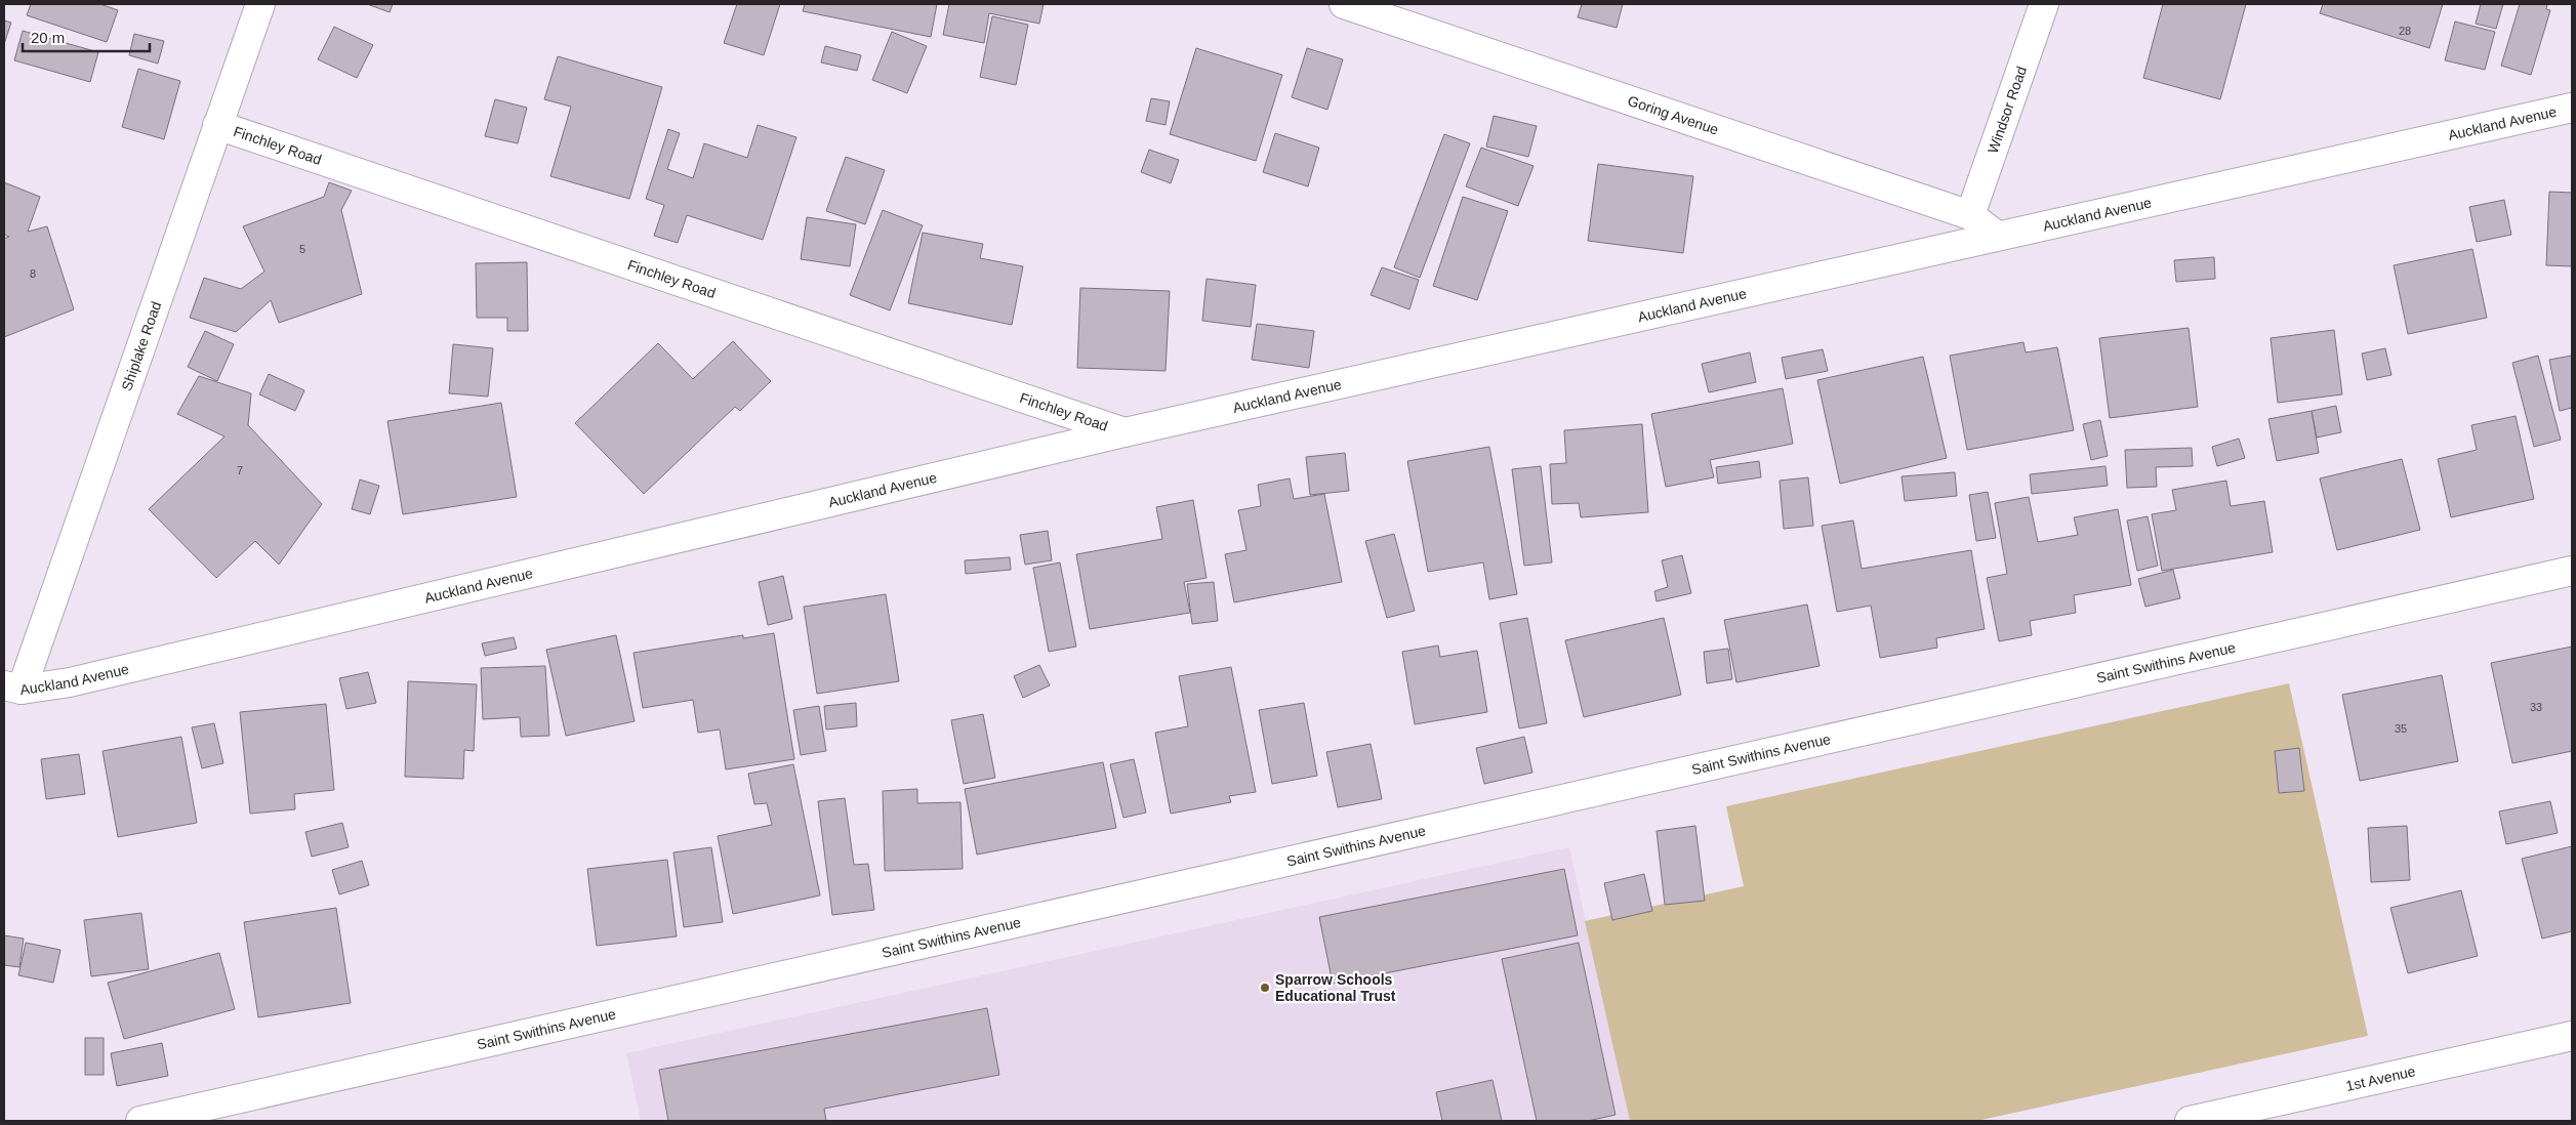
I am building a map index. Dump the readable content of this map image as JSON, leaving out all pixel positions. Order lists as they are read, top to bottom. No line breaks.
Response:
{"streets":{"street":["Windsor Road","Goring Avenue","Auckland Avenue","Finchley Road","Shiplake Road","Saint Swithins Avenue","1st Avenue"]},"crossings":[["Windsor Road","Goring Avenue"],["Goring Avenue","Auckland Avenue"],["Auckland Avenue","Finchley Road"],["Auckland Avenue","Shiplake Road"],["Finchley Road","Shiplake Road"]],"places":["Sparrow Schools Educational Trust"],"house_numbers":["28","5","8","7","33","35"],"scale_bar":"20 m"}
